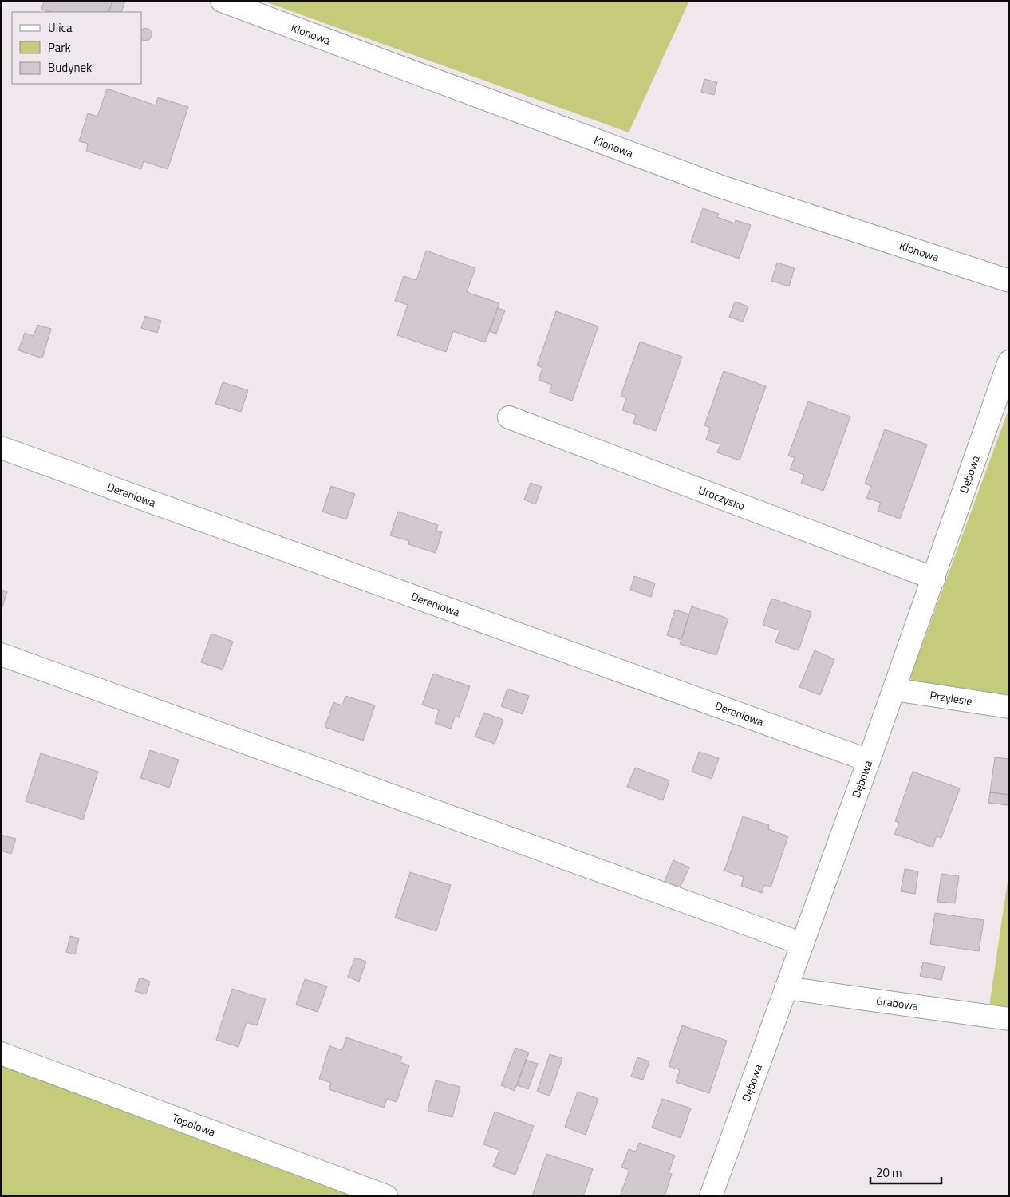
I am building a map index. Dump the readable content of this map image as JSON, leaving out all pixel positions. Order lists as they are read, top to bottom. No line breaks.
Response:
{"streets":{"street":["Klonowa","Dębowa","Dereniowa","Uroczysko","Przylesie","Grabowa","Topolowa"]},"crossings":[["Dębowa","Dereniowa"],["Dębowa","Uroczysko"],["Dębowa","Przylesie"],["Dębowa","Grabowa"]],"legend":["Ulica","Park","Budynek"],"scale_bar":"20 m"}
